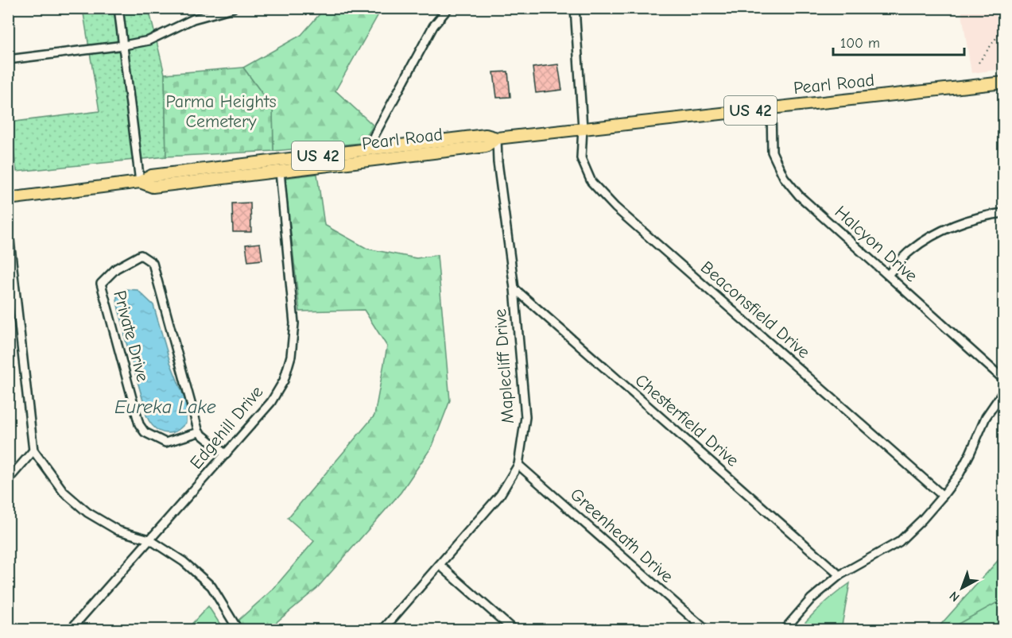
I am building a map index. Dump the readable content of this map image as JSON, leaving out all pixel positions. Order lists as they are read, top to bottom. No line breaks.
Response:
{"streets":{"main road":["Pearl Road","US 42"],"street":["Halcyon Drive","Beaconsfield Drive","Private Drive","Maplecliff Drive","Chesterfield Drive","Edgehill Drive","Greenheath Drive"]},"crossings":[["Pearl Road","Halcyon Drive"],["Pearl Road","Beaconsfield Drive"],["Pearl Road","Maplecliff Drive"],["Pearl Road","Edgehill Drive"],["Maplecliff Drive","Chesterfield Drive"],["Maplecliff Drive","Greenheath Drive"]],"water":["Eureka Lake"],"parks":["Parma Heights Cemetery"],"scale_bar":"100 m","north":"bottom left"}
